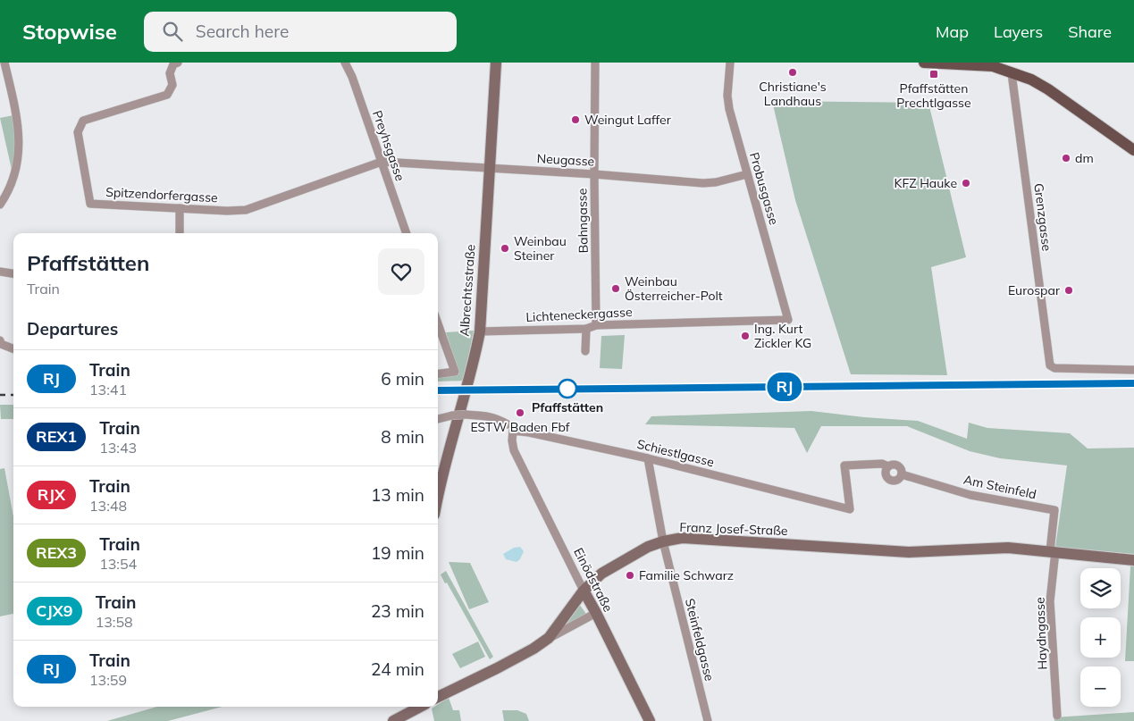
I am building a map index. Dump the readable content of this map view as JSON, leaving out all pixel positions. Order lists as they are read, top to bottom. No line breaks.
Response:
{"streets":{"main road":["Albrechtsstraße","Franz Josef-Straße","Einödstraße"],"street":["Preyhsgasse","Neugasse","Probusgasse","Spitzendorfergasse","Grenzgasse","Bahngasse","Lichteneckergasse","Schiestlgasse","Am Steinfeld","Haydngasse","Steinfeldgasse"]},"crossings":[["Preyhsgasse","Neugasse"],["Preyhsgasse","Spitzendorfergasse"],["Neugasse","Probusgasse"],["Neugasse","Spitzendorfergasse"],["Neugasse","Bahngasse"],["Neugasse","Albrechtsstraße"],["Probusgasse","Lichteneckergasse"],["Bahngasse","Lichteneckergasse"],["Albrechtsstraße","Lichteneckergasse"],["Schiestlgasse","Am Steinfeld"],["Schiestlgasse","Einödstraße"],["Schiestlgasse","Steinfeldgasse"],["Am Steinfeld","Franz Josef-Straße"],["Am Steinfeld","Haydngasse"],["Franz Josef-Straße","Einödstraße"],["Franz Josef-Straße","Haydngasse"],["Franz Josef-Straße","Steinfeldgasse"]],"places":{"other":["Christiane's Landhaus","Weingut Laffer","dm","KFZ Hauke","Weinbau Steiner","Weinbau Österreicher-Polt","Eurospar","Ing. Kurt Zickler KG","Pfaffstätten","ESTW Baden Fbf","Familie Schwarz"],"transit":["Pfaffstätten Prechtlgasse"]},"page":{"header":"Stopwise","search":"Search here","nav":["Map","Layers","Share"],"on_map":"RJ","heading":[["Pfaffstätten","Train"],"Departures"],"list":[{"mark":"RJ","name":"Train","note":"13:41","value":"6 min"},{"mark":"REX1","name":"Train","note":"13:43","value":"8 min"},{"mark":"RJX","name":"Train","note":"13:48","value":"13 min"},{"mark":"REX3","name":"Train","note":"13:54","value":"19 min"},{"mark":"CJX9","name":"Train","note":"13:58","value":"23 min"},{"mark":"RJ","name":"Train","note":"13:59","value":"24 min"}],"map_buttons":["+","−"]}}
